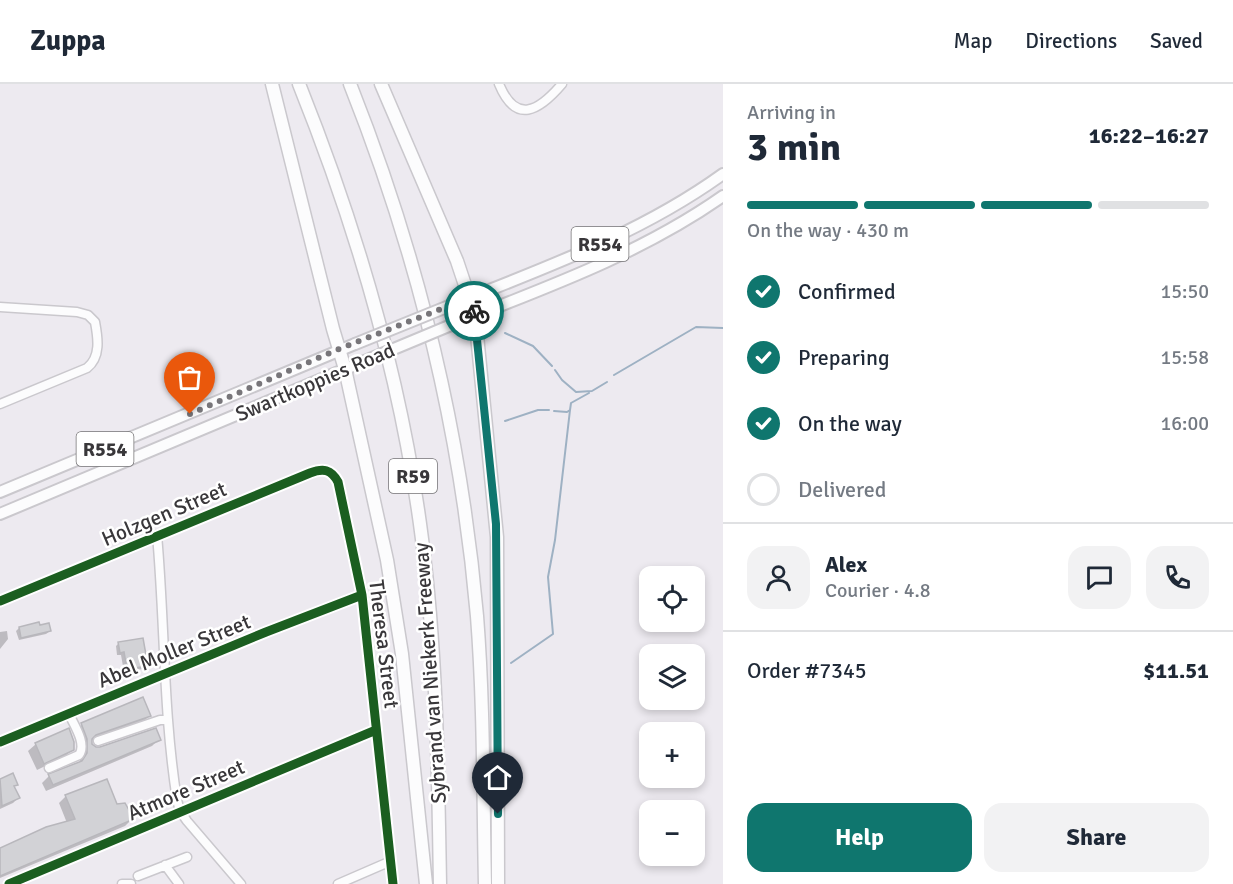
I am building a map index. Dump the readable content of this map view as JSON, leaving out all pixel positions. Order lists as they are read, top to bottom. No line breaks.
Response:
{"streets":{"highway":["R59","Sybrand van Niekerk Freeway"],"main road":["R554","Swartkoppies Road"],"street":["Holzgen Street","Theresa Street","Abel Moller Street","Atmore Street"]},"crossings":[["Holzgen Street","Theresa Street"],["Theresa Street","Abel Moller Street"],["Theresa Street","Atmore Street"]],"page":{"header":"Zuppa","nav":["Map","Directions","Saved"],"heading":["3 min","Arriving in","16:22–16:27"],"panel":["Alex","Courier · 4.8","Order #7345","$11.51"],"bar":"On the way · 430 m","list":[["Confirmed","15:50"],["Preparing","15:58"],["On the way","16:00"],"Delivered"],"map_buttons":["+","−"],"buttons":["Help","Share"]}}
